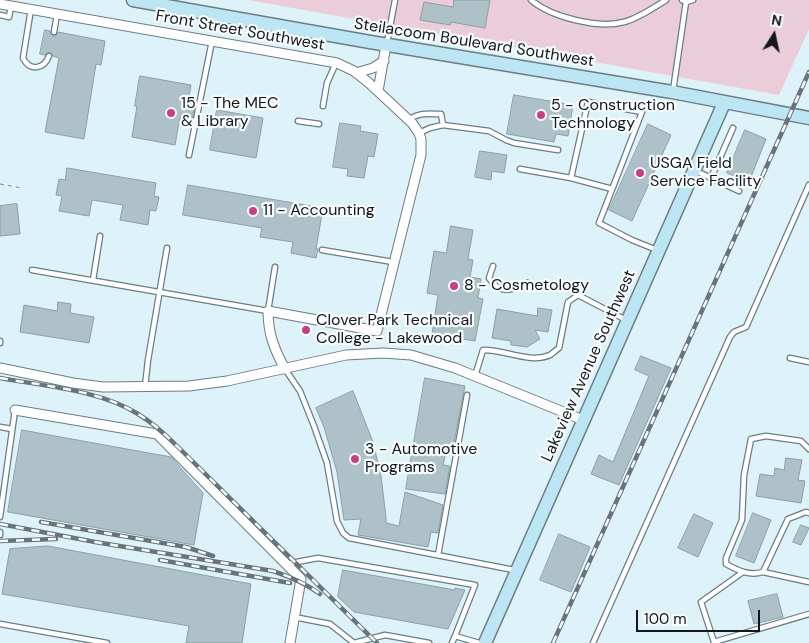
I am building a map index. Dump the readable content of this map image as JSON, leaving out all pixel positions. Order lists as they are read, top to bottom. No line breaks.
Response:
{"streets":{"main road":["Steilacoom Boulevard Southwest","Lakeview Avenue Southwest"],"street":["Front Street Southwest"]},"crossings":[["Steilacoom Boulevard Southwest","Lakeview Avenue Southwest"]],"places":["15 - The MEC & Library","5 - Construction Technology","USGA Field Service Facility","11 - Accounting","8 - Cosmetology","Clover Park Technical College - Lakewood","3 - Automotive Programs"],"scale_bar":"100 m","north":"top"}
